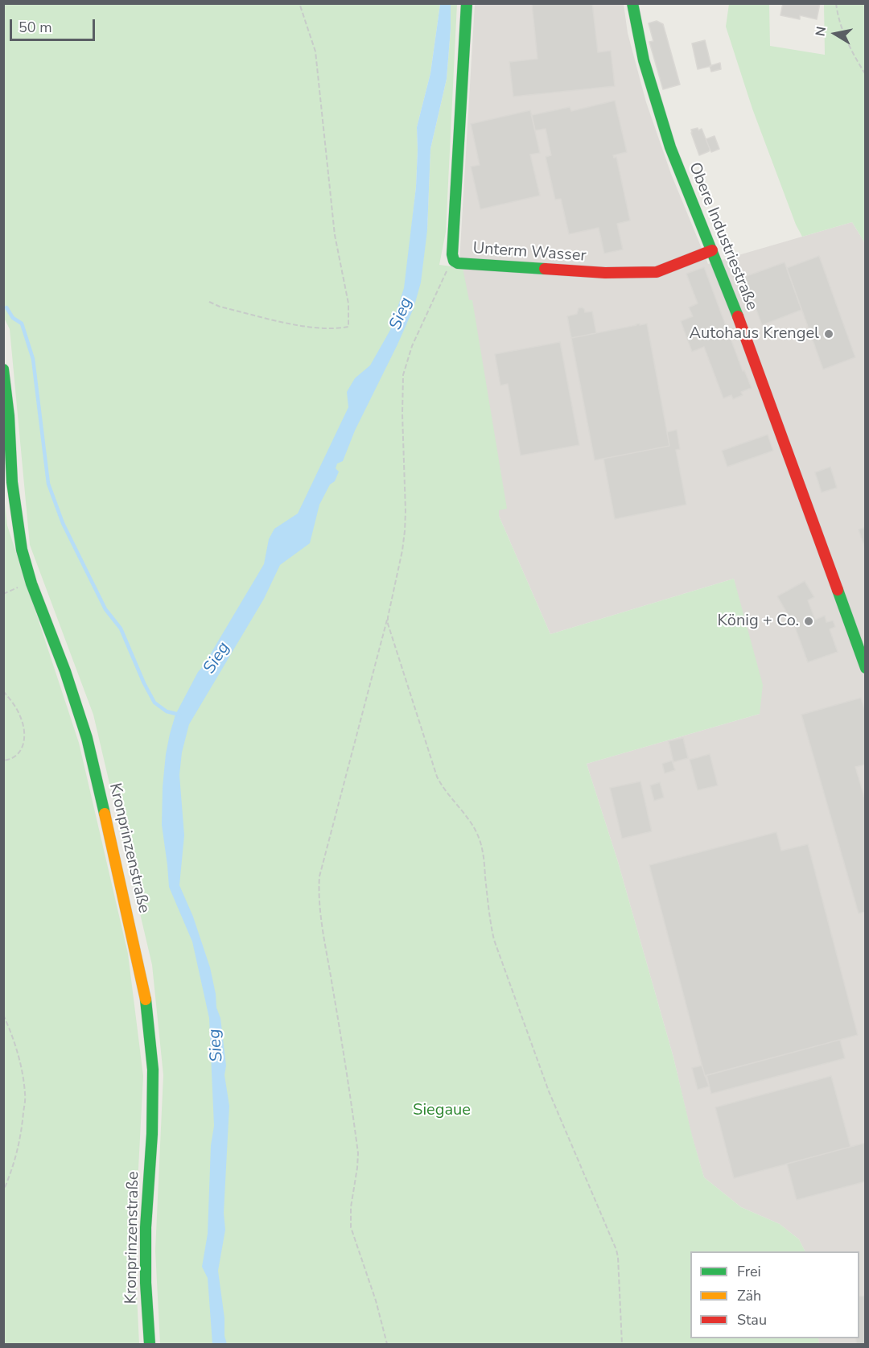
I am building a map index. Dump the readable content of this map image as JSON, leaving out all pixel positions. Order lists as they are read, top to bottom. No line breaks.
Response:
{"streets":{"street":["Obere Industriestraße","Unterm Wasser","Kronprinzenstraße"]},"crossings":[["Obere Industriestraße","Unterm Wasser"]],"water":["Sieg"],"parks":["Siegaue"],"places":["Autohaus Krengel","König + Co."],"legend":["Frei","Zäh","Stau"],"scale_bar":"50 m","north":"left"}
